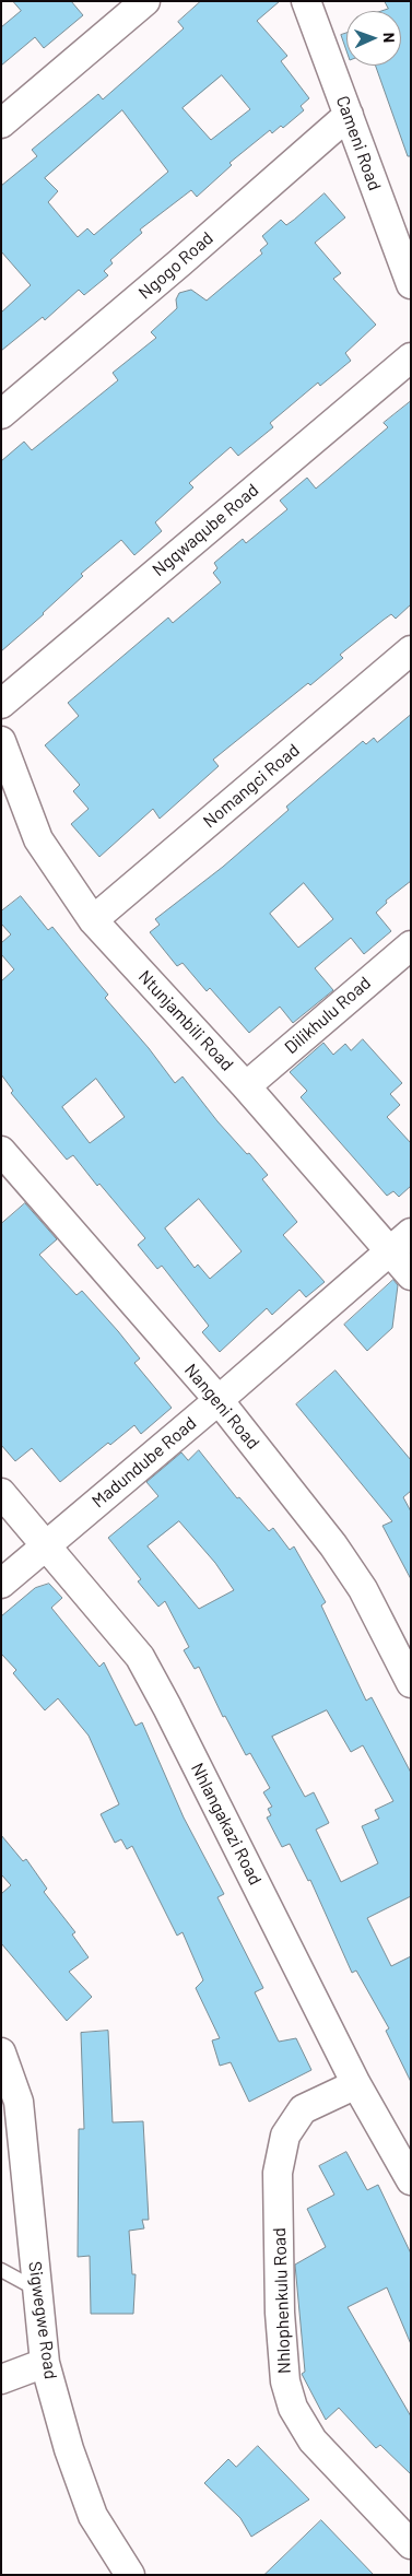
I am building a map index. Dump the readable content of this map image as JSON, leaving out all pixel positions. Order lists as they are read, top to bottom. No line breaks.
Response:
{"streets":{"street":["Cameni Road","Ngogo Road","Ngqwaqube Road","Nomangci Road","Dilikhulu Road","Ntunjambili Road","Nangeni Road","Madundube Road","Nhlangakazi Road","Nhlophenkulu Road","Sigwegwe Road"]},"crossings":[["Cameni Road","Ngogo Road"],["Nomangci Road","Ntunjambili Road"],["Dilikhulu Road","Ntunjambili Road"],["Ntunjambili Road","Madundube Road"],["Nangeni Road","Madundube Road"],["Madundube Road","Nhlangakazi Road"],["Nhlangakazi Road","Nhlophenkulu Road"]],"north":"right"}
